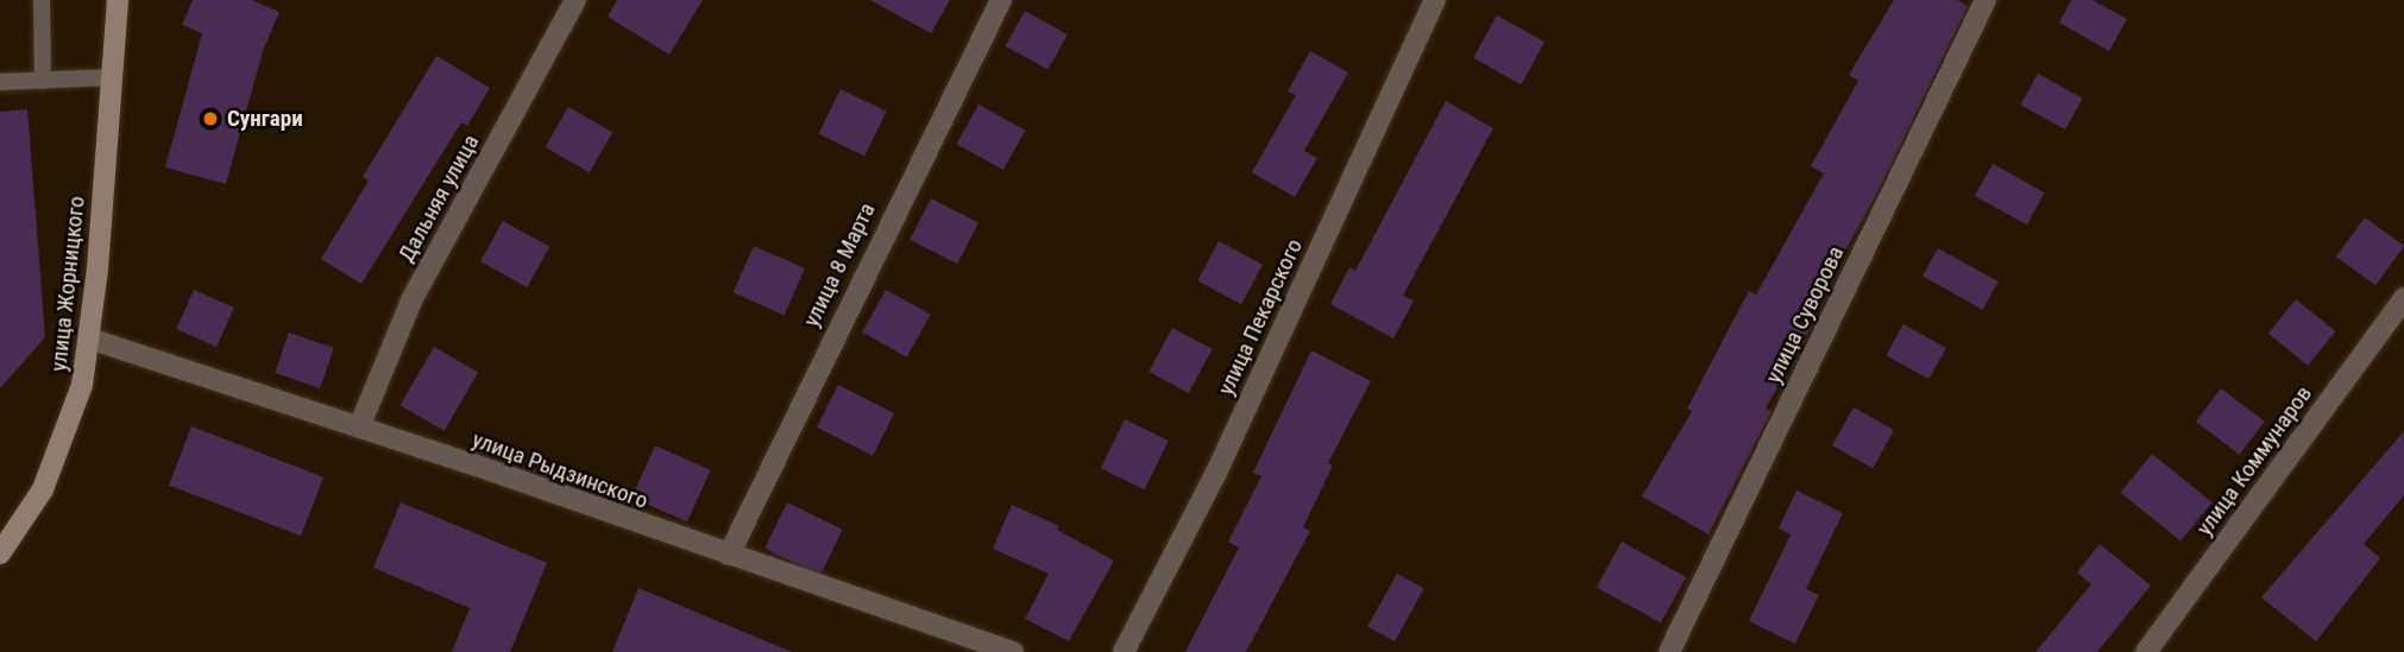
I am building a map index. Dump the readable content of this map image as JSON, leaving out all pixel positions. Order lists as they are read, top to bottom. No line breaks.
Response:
{"streets":{"main road":["улица Жорницкого"],"street":["Дальняя улица","улица 8 Марта","улица Суворова","улица Пекарского","улица Коммунаров","улица Рыдзинского"]},"crossings":[["Дальняя улица","улица Рыдзинского"],["улица 8 Марта","улица Рыдзинского"],["улица Жорницкого","улица Рыдзинского"]],"places":["Сунгари"]}
